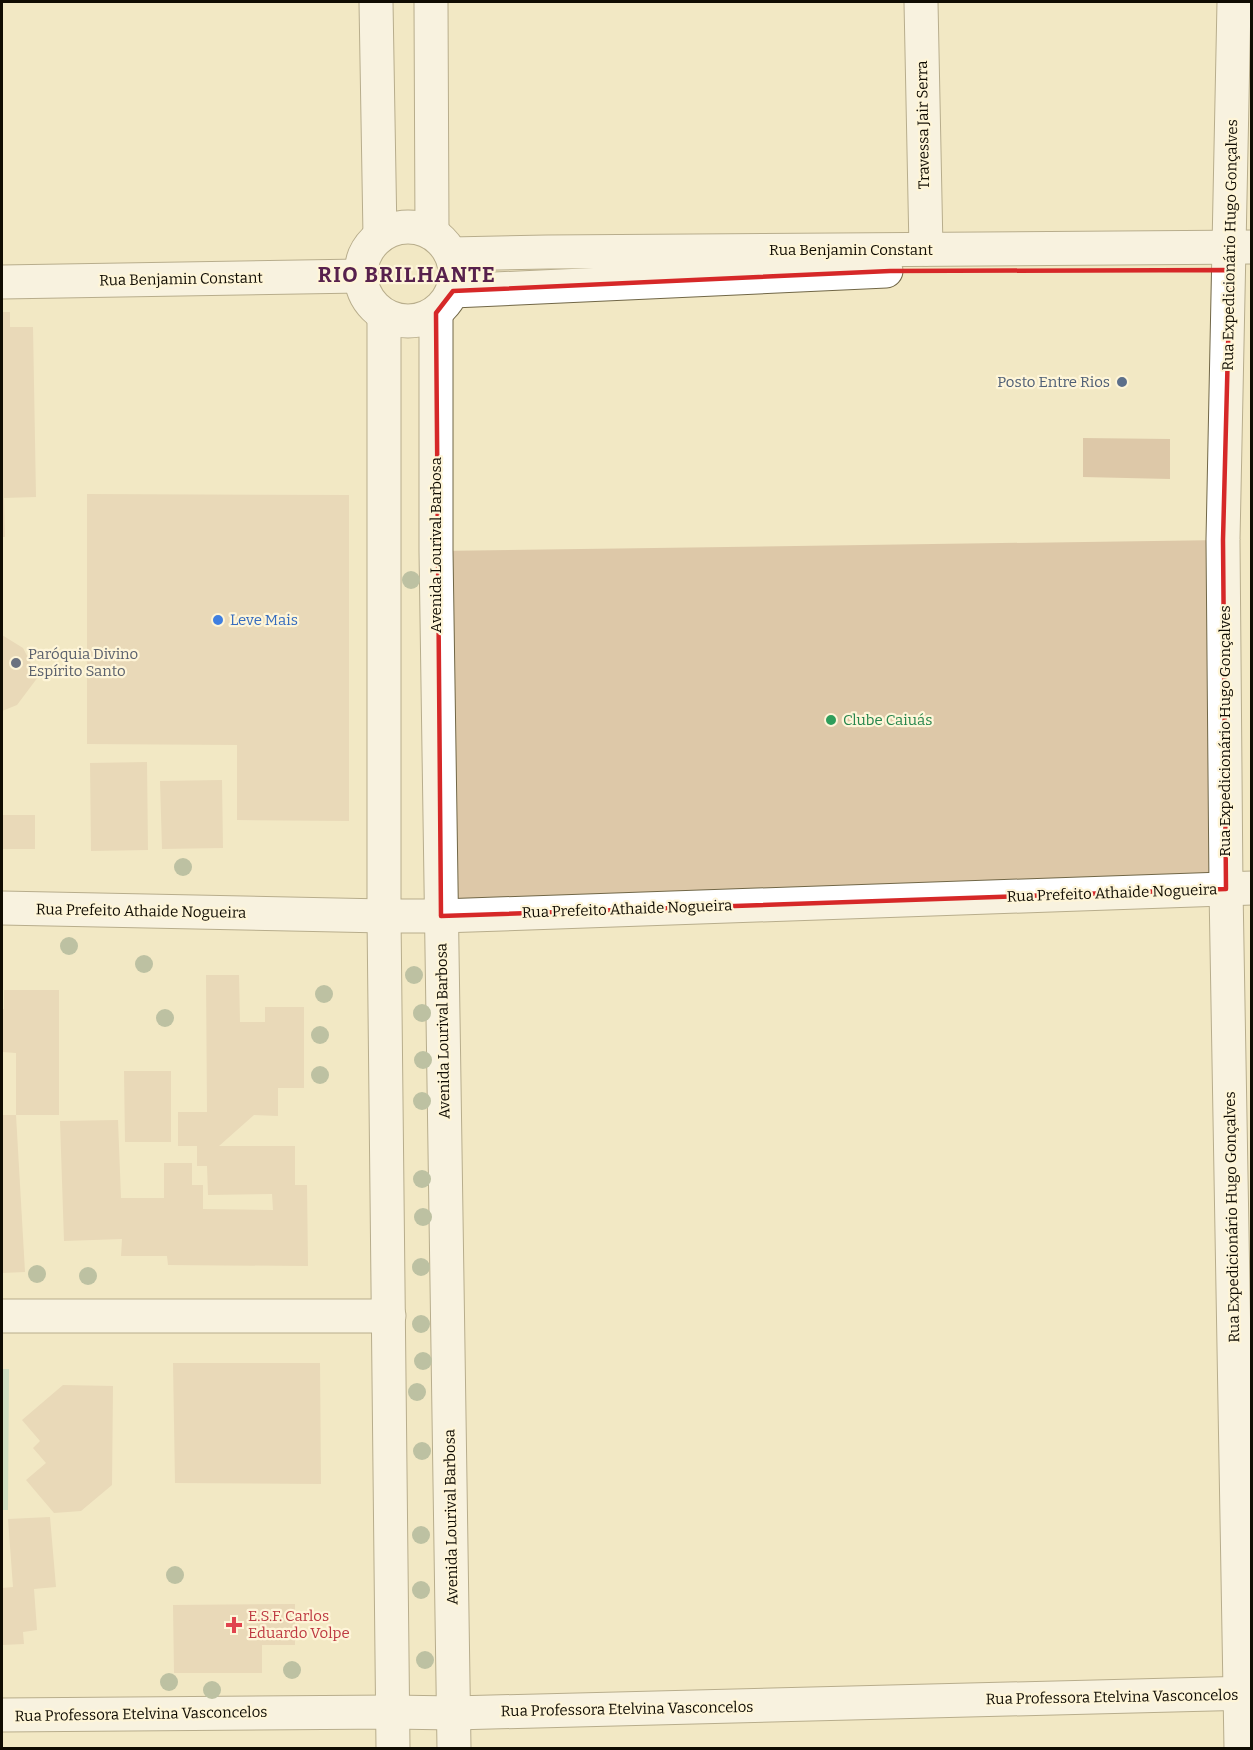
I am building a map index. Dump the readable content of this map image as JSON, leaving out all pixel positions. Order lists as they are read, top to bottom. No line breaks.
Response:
{"streets":{"main road":["Travessa Jair Serra","Rua Expedicionário Hugo Gonçalves","Rua Benjamin Constant","Avenida Lourival Barbosa","Rua Prefeito Athaide Nogueira","Rua Professora Etelvina Vasconcelos"]},"crossings":[["Travessa Jair Serra","Rua Benjamin Constant"],["Rua Expedicionário Hugo Gonçalves","Rua Benjamin Constant"],["Rua Expedicionário Hugo Gonçalves","Rua Prefeito Athaide Nogueira"],["Rua Expedicionário Hugo Gonçalves","Rua Professora Etelvina Vasconcelos"],["Rua Benjamin Constant","Avenida Lourival Barbosa"],["Avenida Lourival Barbosa","Rua Prefeito Athaide Nogueira"],["Avenida Lourival Barbosa","Rua Professora Etelvina Vasconcelos"]],"districts":["RIO BRILHANTE"],"places":{"other":["Posto Entre Rios","Leve Mais","Paróquia Divino Espírito Santo","Clube Caiuás"],"health":["E.S.F. Carlos Eduardo Volpe"]}}
